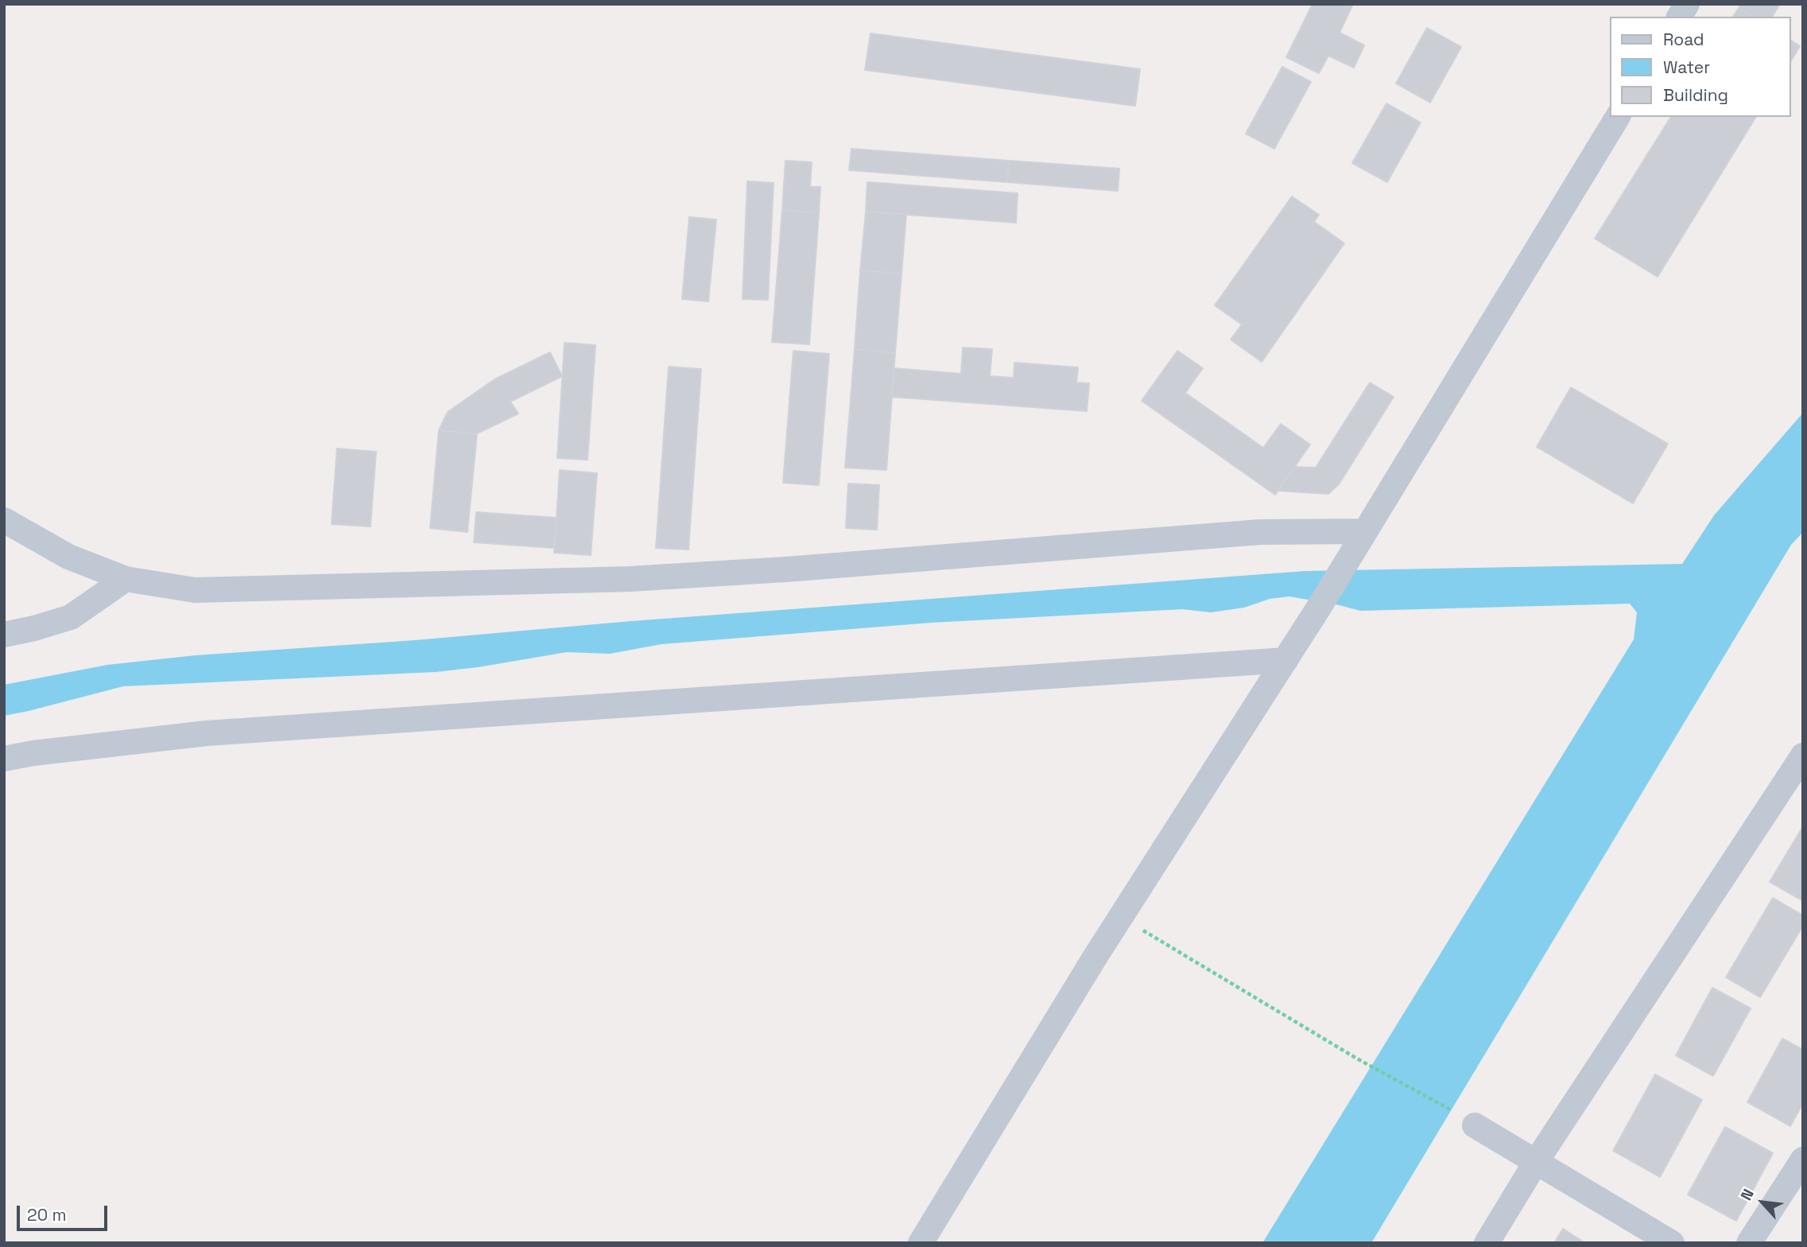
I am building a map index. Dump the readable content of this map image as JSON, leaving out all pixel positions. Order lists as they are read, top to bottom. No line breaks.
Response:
{"legend":["Road","Water","Building"],"scale_bar":"20 m","north":"top left"}
